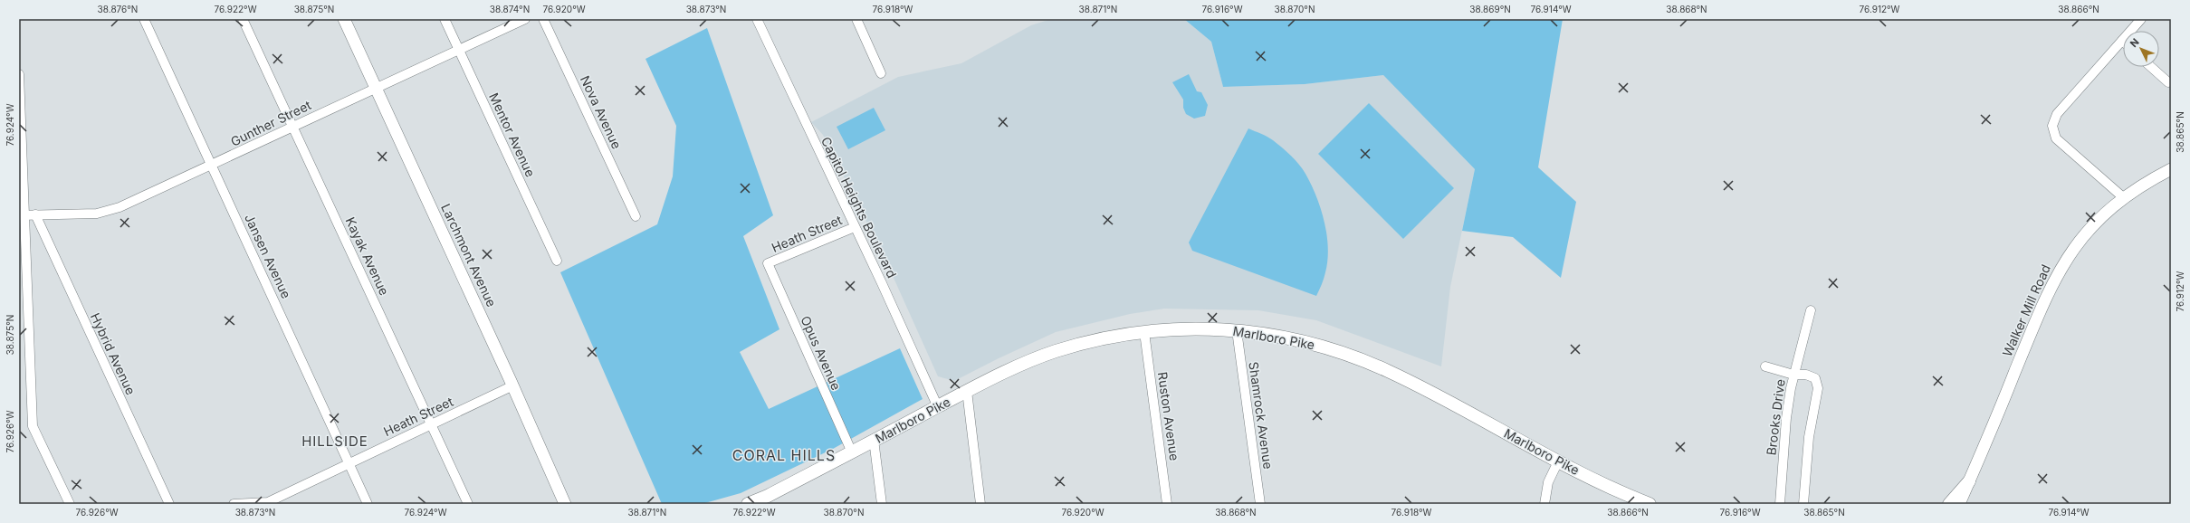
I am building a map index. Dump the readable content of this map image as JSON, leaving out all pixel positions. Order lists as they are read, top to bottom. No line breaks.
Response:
{"streets":{"main road":["Marlboro Pike"],"street":["Nova Avenue","Gunther Street","Mentor Avenue","Capitol Heights Boulevard","Heath Street","Larchmont Avenue","Jansen Avenue","Kayak Avenue","Walker Mill Road","Opus Avenue","Hybrid Avenue","Shamrock Avenue","Ruston Avenue","Brooks Drive"]},"crossings":[["Gunther Street","Mentor Avenue"],["Gunther Street","Larchmont Avenue"],["Gunther Street","Jansen Avenue"],["Gunther Street","Kayak Avenue"],["Gunther Street","Hybrid Avenue"],["Capitol Heights Boulevard","Heath Street"],["Capitol Heights Boulevard","Marlboro Pike"],["Heath Street","Larchmont Avenue"],["Heath Street","Jansen Avenue"],["Heath Street","Kayak Avenue"],["Heath Street","Opus Avenue"],["Marlboro Pike","Opus Avenue"],["Marlboro Pike","Shamrock Avenue"],["Marlboro Pike","Ruston Avenue"]],"districts":["HILLSIDE","CORAL HILLS"],"north":"top left","coordinates":["38.876°N","76.922°W","38.875°N","38.874°N","76.920°W","38.873°N","76.918°W","38.871°N","76.916°W","38.870°N","38.869°N","76.914°W","38.868°N","76.912°W","38.866°N","76.924°W","38.865°N","76.926°W"]}
